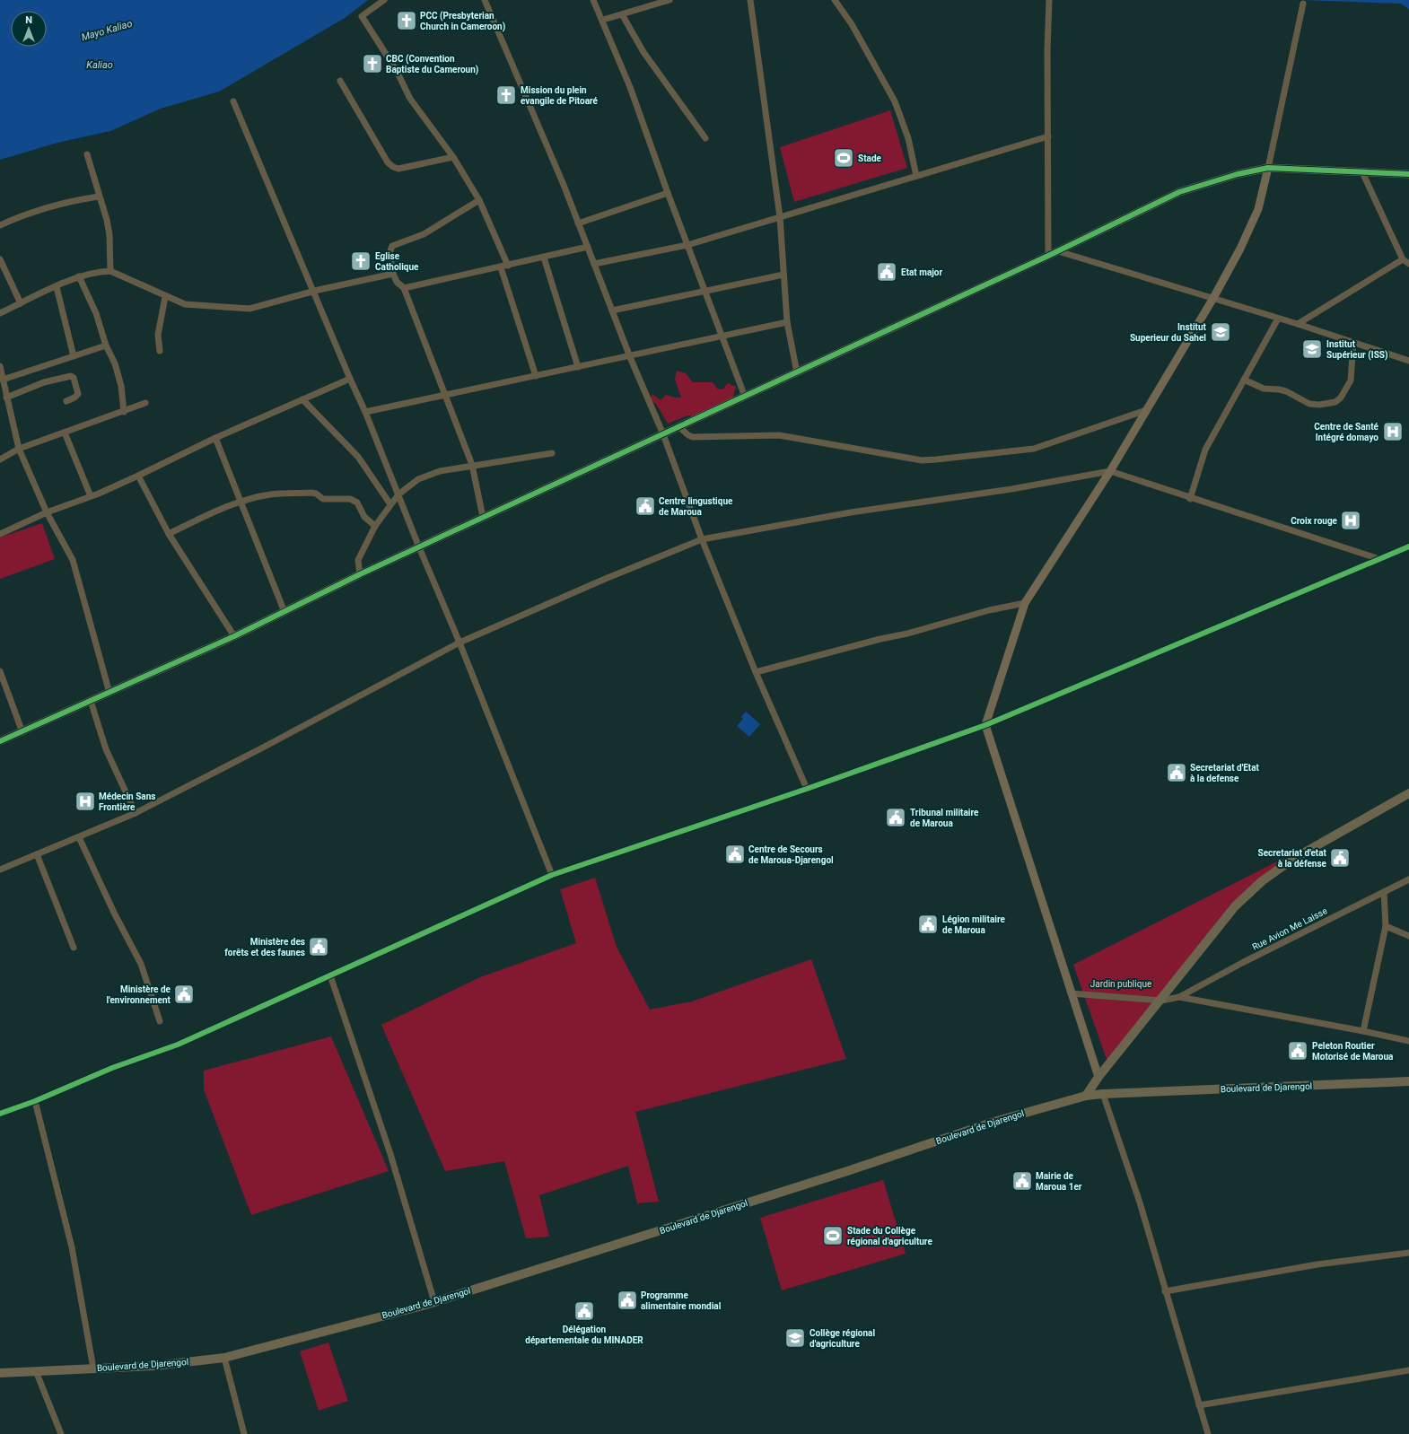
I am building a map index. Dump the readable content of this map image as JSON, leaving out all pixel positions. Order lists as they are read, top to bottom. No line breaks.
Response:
{"streets":{"main road":["Boulevard de Djarengol"],"street":["Rue Avion Me Laisse"]},"water":["Mayo Kaliao","Kaliao"],"parks":["Jardin publique"],"places":{"church":["PCC (Presbyterian Church in Cameroon)","CBC (Convention Baptiste du Cameroun)","Mission du plein evangile de Pitoaré","Eglise Catholique"],"sports":["Stade","Stade du Collège régional d'agriculture"],"public building":["Etat major","Centre lingustique de Maroua","Secretariat d'Etat à la defense","Tribunal militaire de Maroua","Centre de Secours de Maroua-Djarengol","Secretariat d'etat à la défense","Légion militaire de Maroua","Ministère des forêts et des faunes","Ministère de l'environnement","Peleton Routier Motorisé de Maroua","Mairie de Maroua 1er","Programme alimentaire mondial","Délégation départementale du MINADER"],"school or university":["Institut Superieur du Sahel","Institut Supérieur (ISS)","Collège régional d'agriculture"],"hospital":["Centre de Santé Intégré domayo","Croix rouge","Médecin Sans Frontière"]},"north":"top"}
